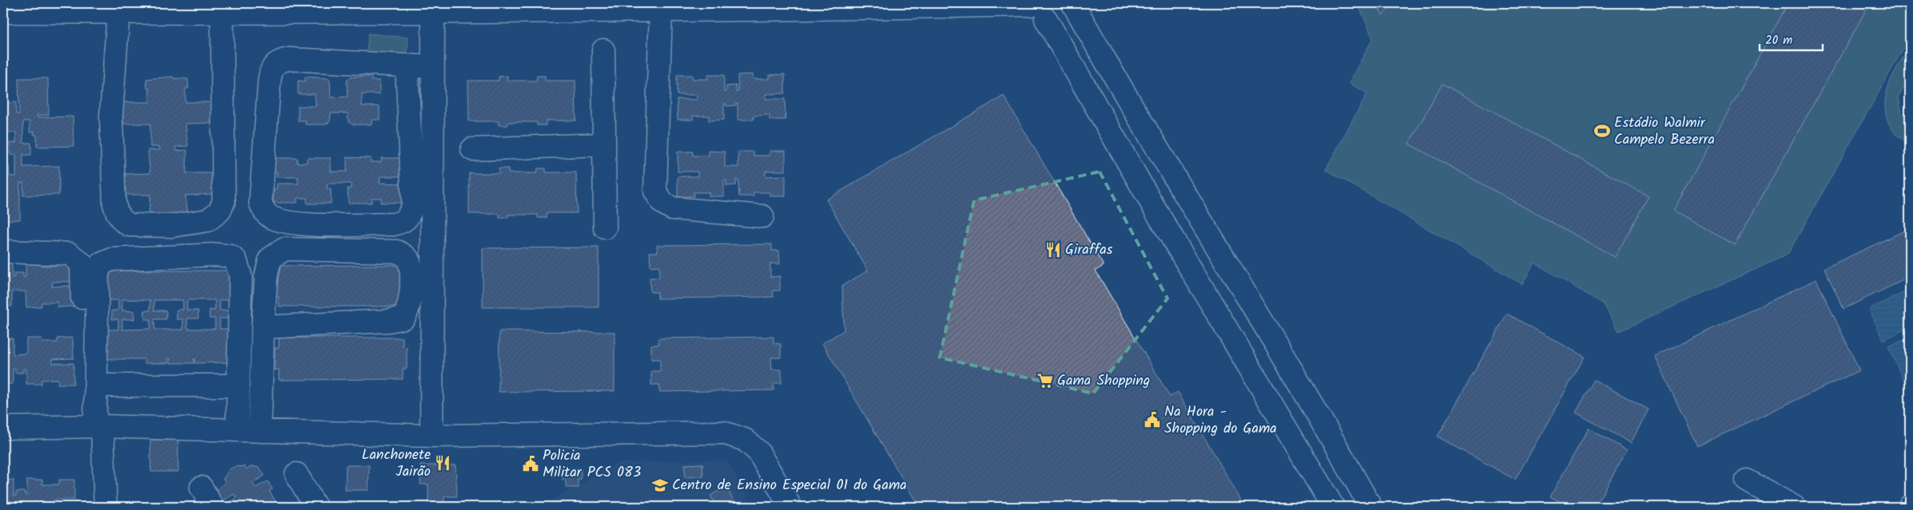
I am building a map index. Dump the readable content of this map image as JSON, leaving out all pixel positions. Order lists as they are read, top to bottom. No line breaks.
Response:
{"places":{"sports":["Estádio Walmir Campelo Bezerra"],"restaurant":["Giraffas","Lanchonete Jairão"],"supermarket":["Gama Shopping"],"public building":["Na Hora - Shopping do Gama","Policia Militar PCS 083"],"school or university":["Centro de Ensino Especial 01 do Gama"]},"scale_bar":"20 m"}
